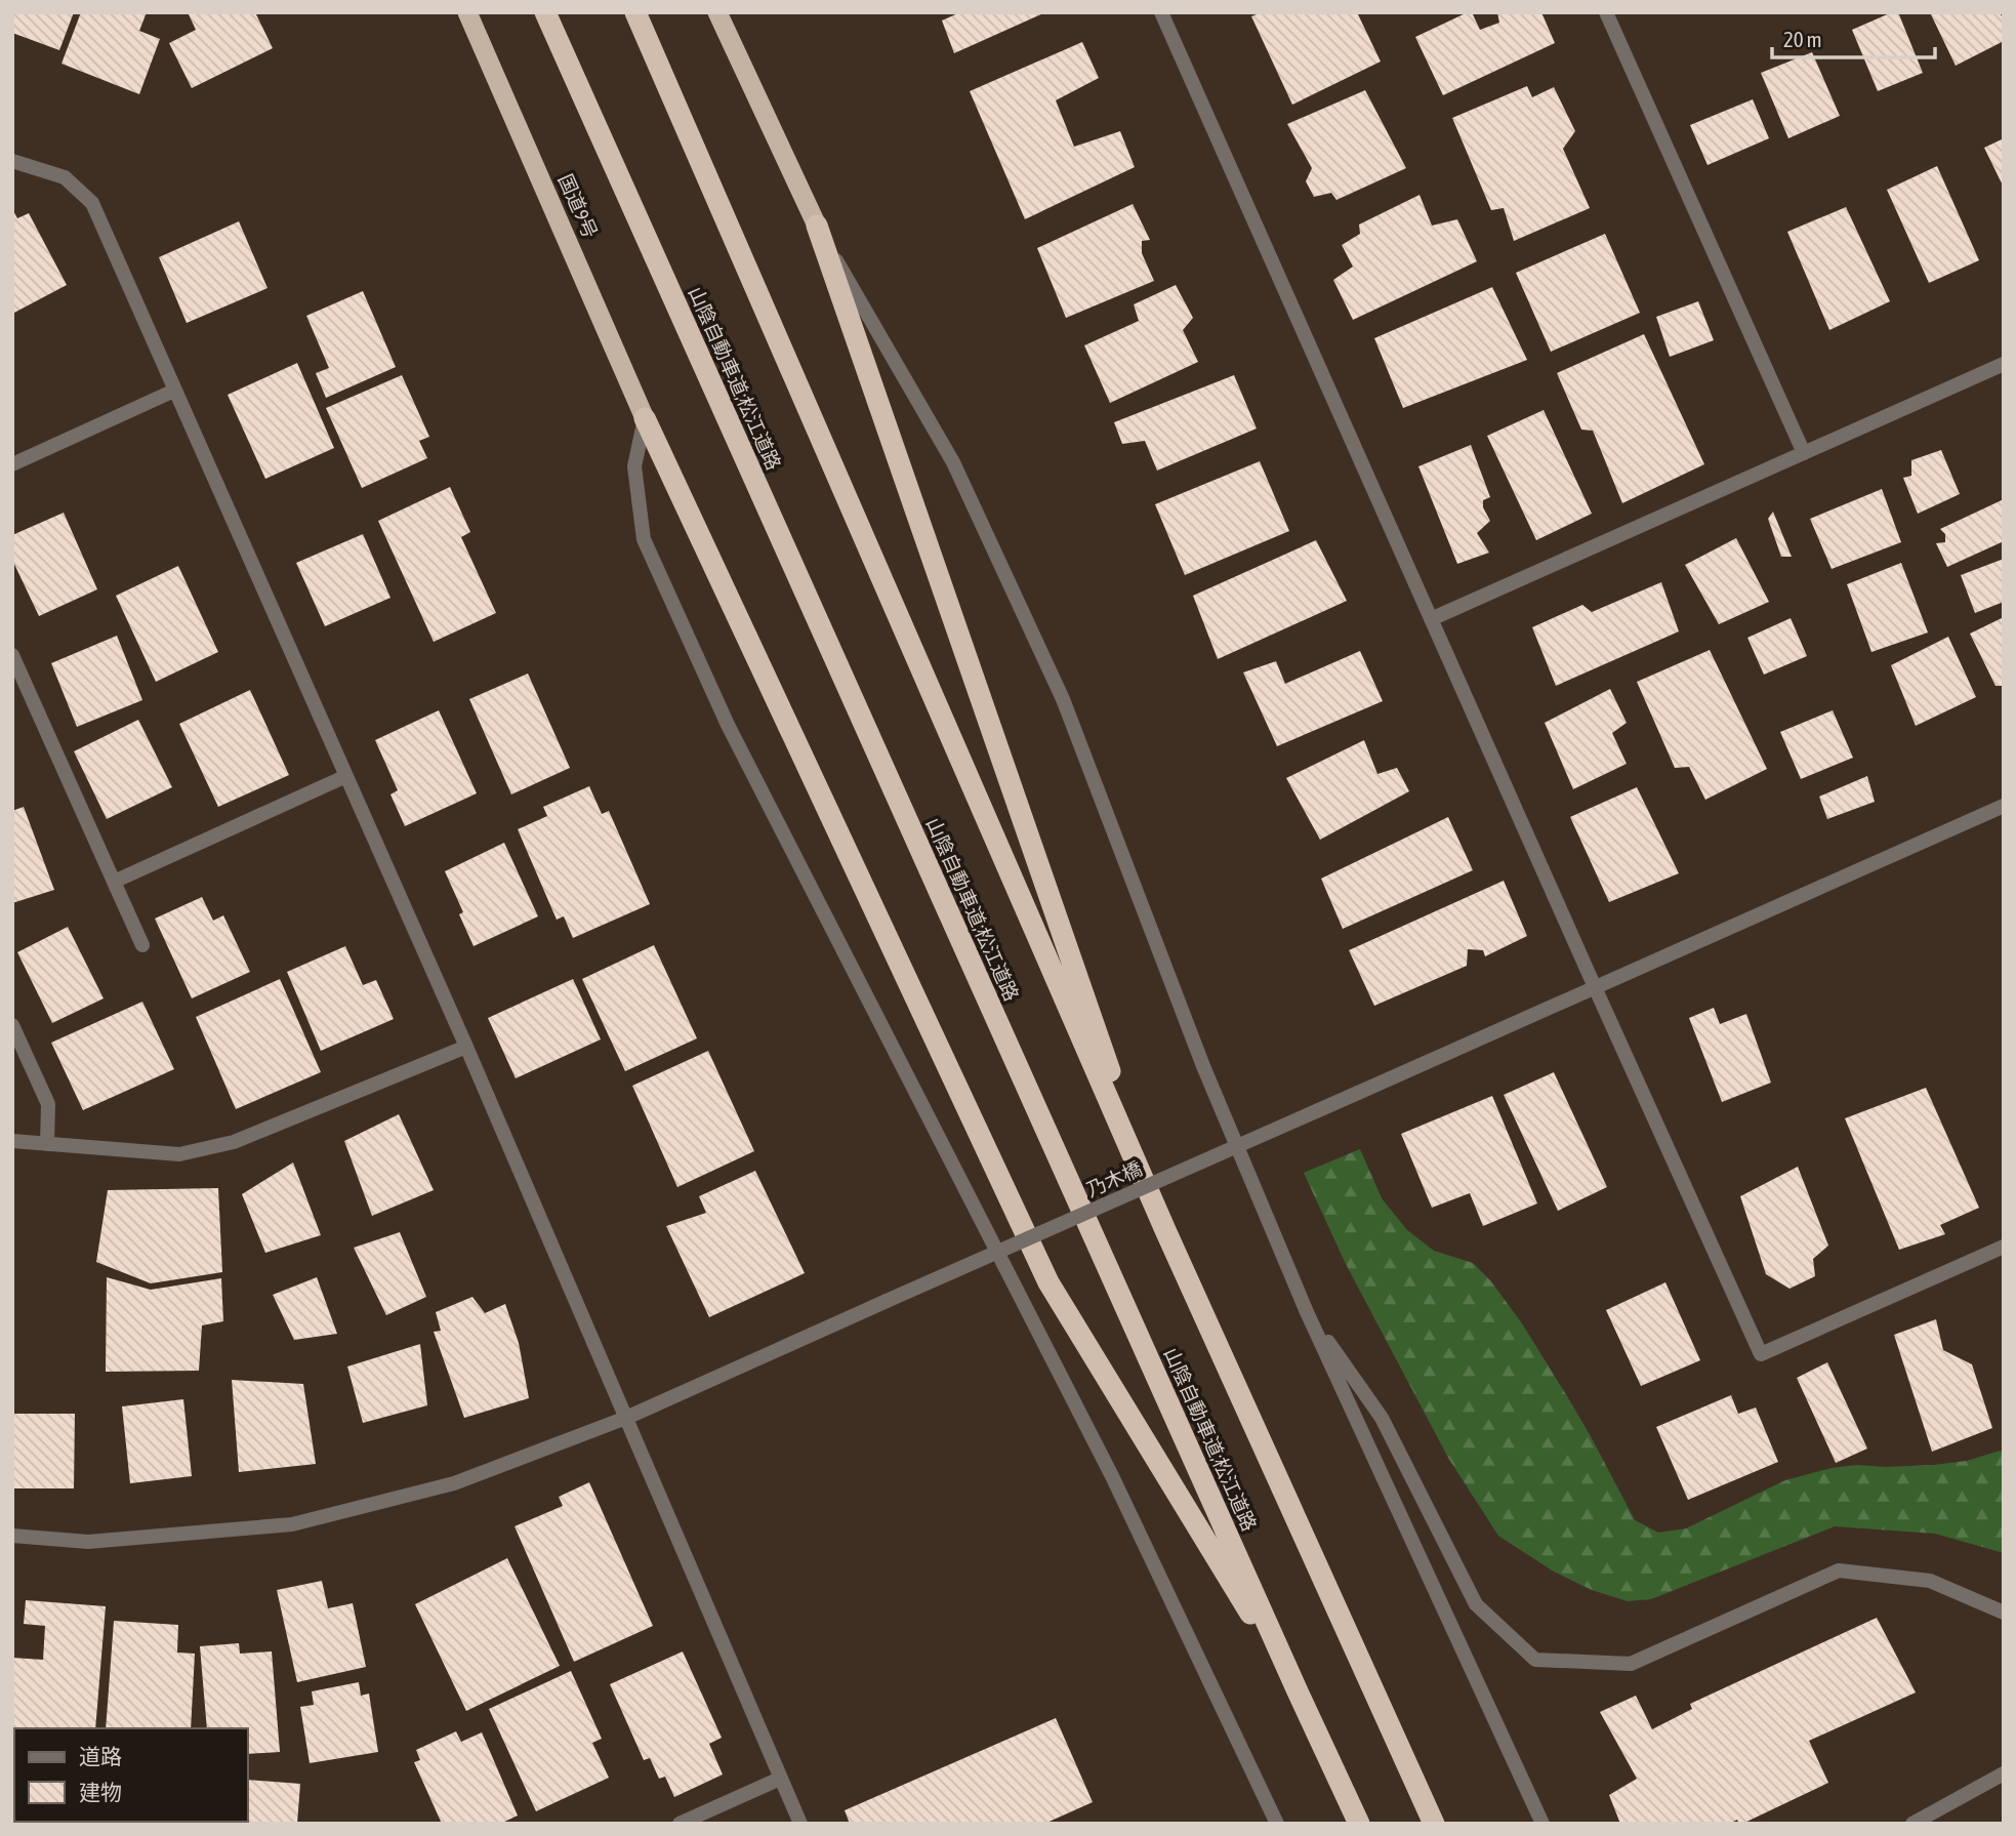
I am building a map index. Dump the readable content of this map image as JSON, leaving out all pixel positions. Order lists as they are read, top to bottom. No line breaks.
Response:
{"streets":{"highway":["国道9号","山陰自動車道;松江道路"],"street":["乃木橋"]},"legend":["道路","建物"],"scale_bar":"20 m"}
